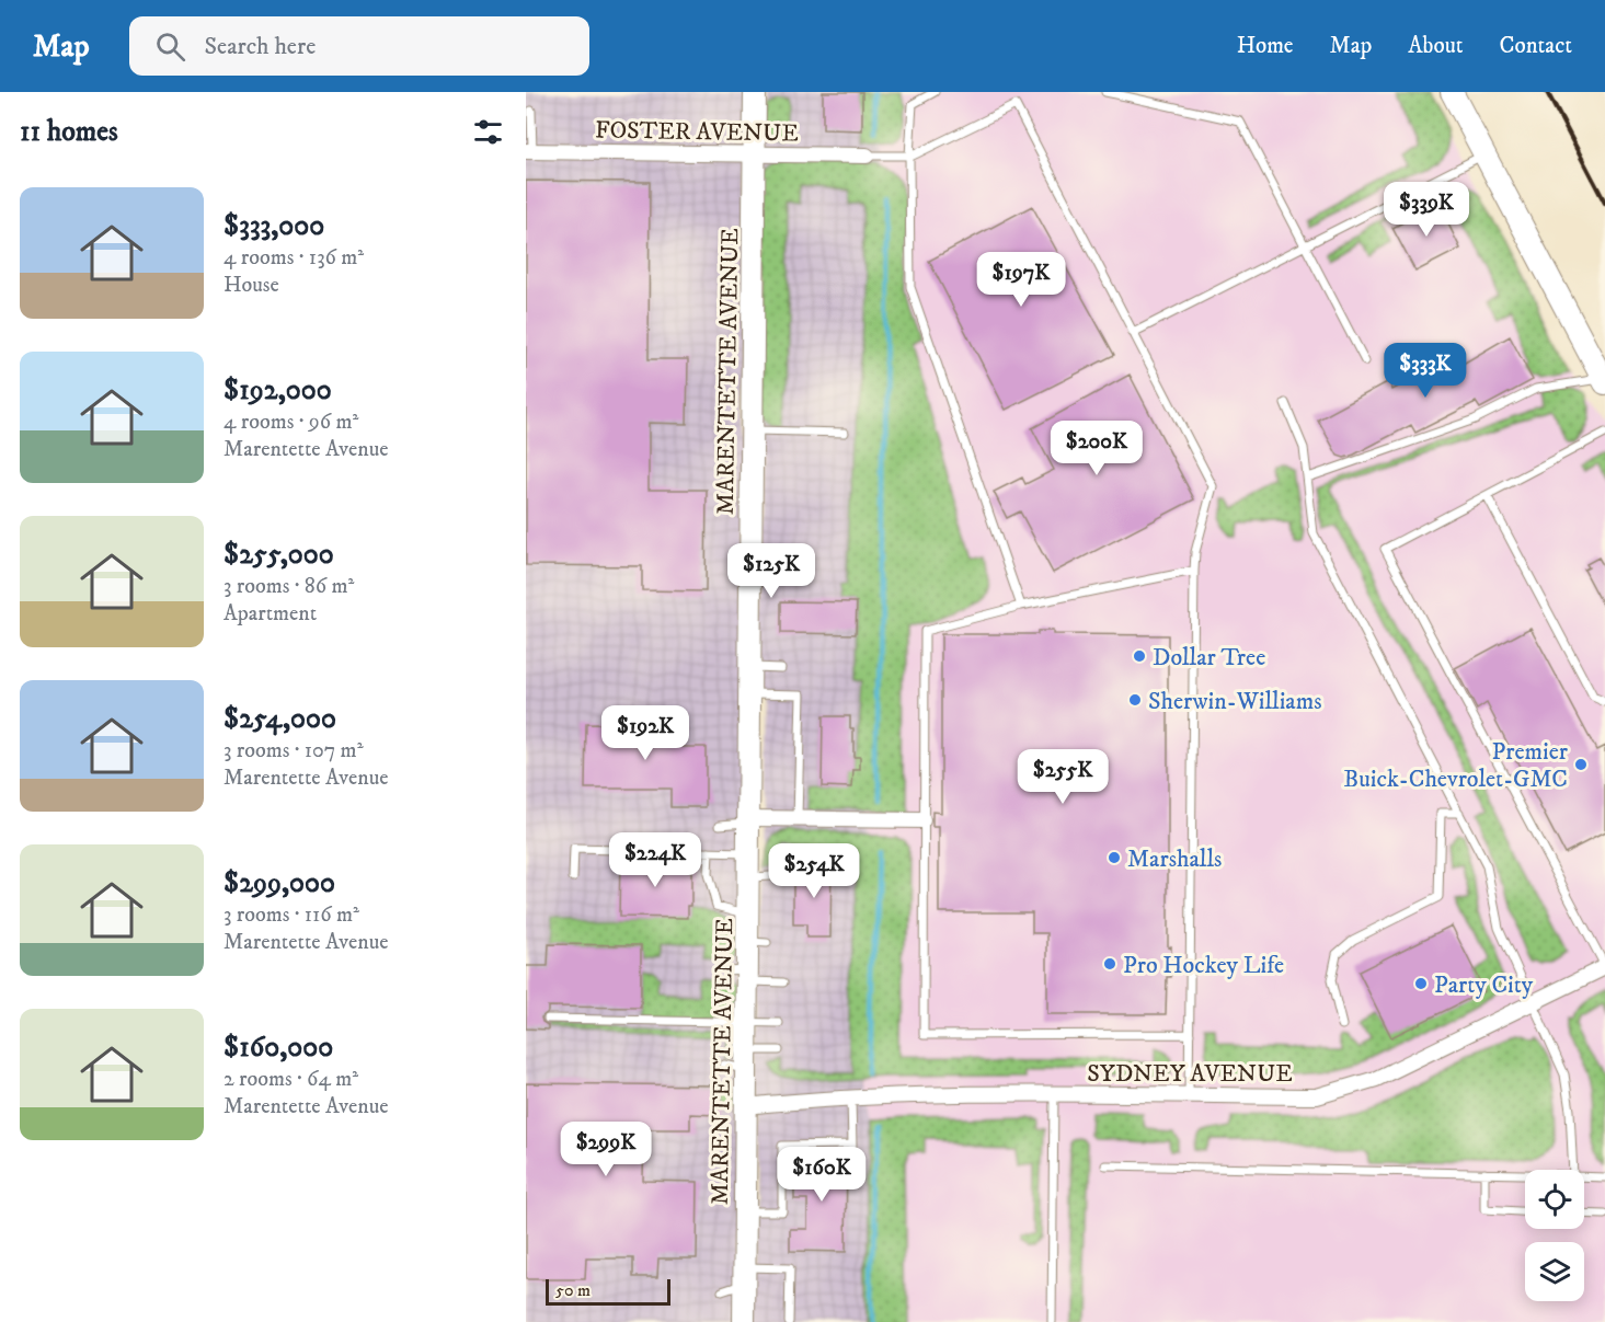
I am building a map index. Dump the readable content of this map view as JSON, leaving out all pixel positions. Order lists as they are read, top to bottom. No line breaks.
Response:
{"streets":{"street":["FOSTER AVENUE","MARENTETTE AVENUE","SYDNEY AVENUE"]},"crossings":[["FOSTER AVENUE","MARENTETTE AVENUE"],["MARENTETTE AVENUE","SYDNEY AVENUE"]],"places":["Dollar Tree","Sherwin-Williams","Premier Buick-Chevrolet-GMC","Marshalls","Pro Hockey Life","Party City"],"scale_bar":"50 m","page":{"header":"Map","search":"Search here","nav":["Home","Map","About","Contact"],"heading":"11 homes","list":[{"name":"$333,000","note":"4 rooms · 136 m² · House"},{"name":"$192,000","note":"4 rooms · 96 m² · Marentette Avenue"},{"name":"$255,000","note":"3 rooms · 86 m² · Apartment"},{"name":"$254,000","note":"3 rooms · 107 m² · Marentette Avenue"},{"name":"$299,000","note":"3 rooms · 116 m² · Marentette Avenue"},{"name":"$160,000","note":"2 rooms · 64 m² · Marentette Avenue"}],"price":["$339K","$197K","$333K","$200K","$125K","$192K","$255K","$224K","$254K","$299K","$160K"],"scale":"50 m"}}
